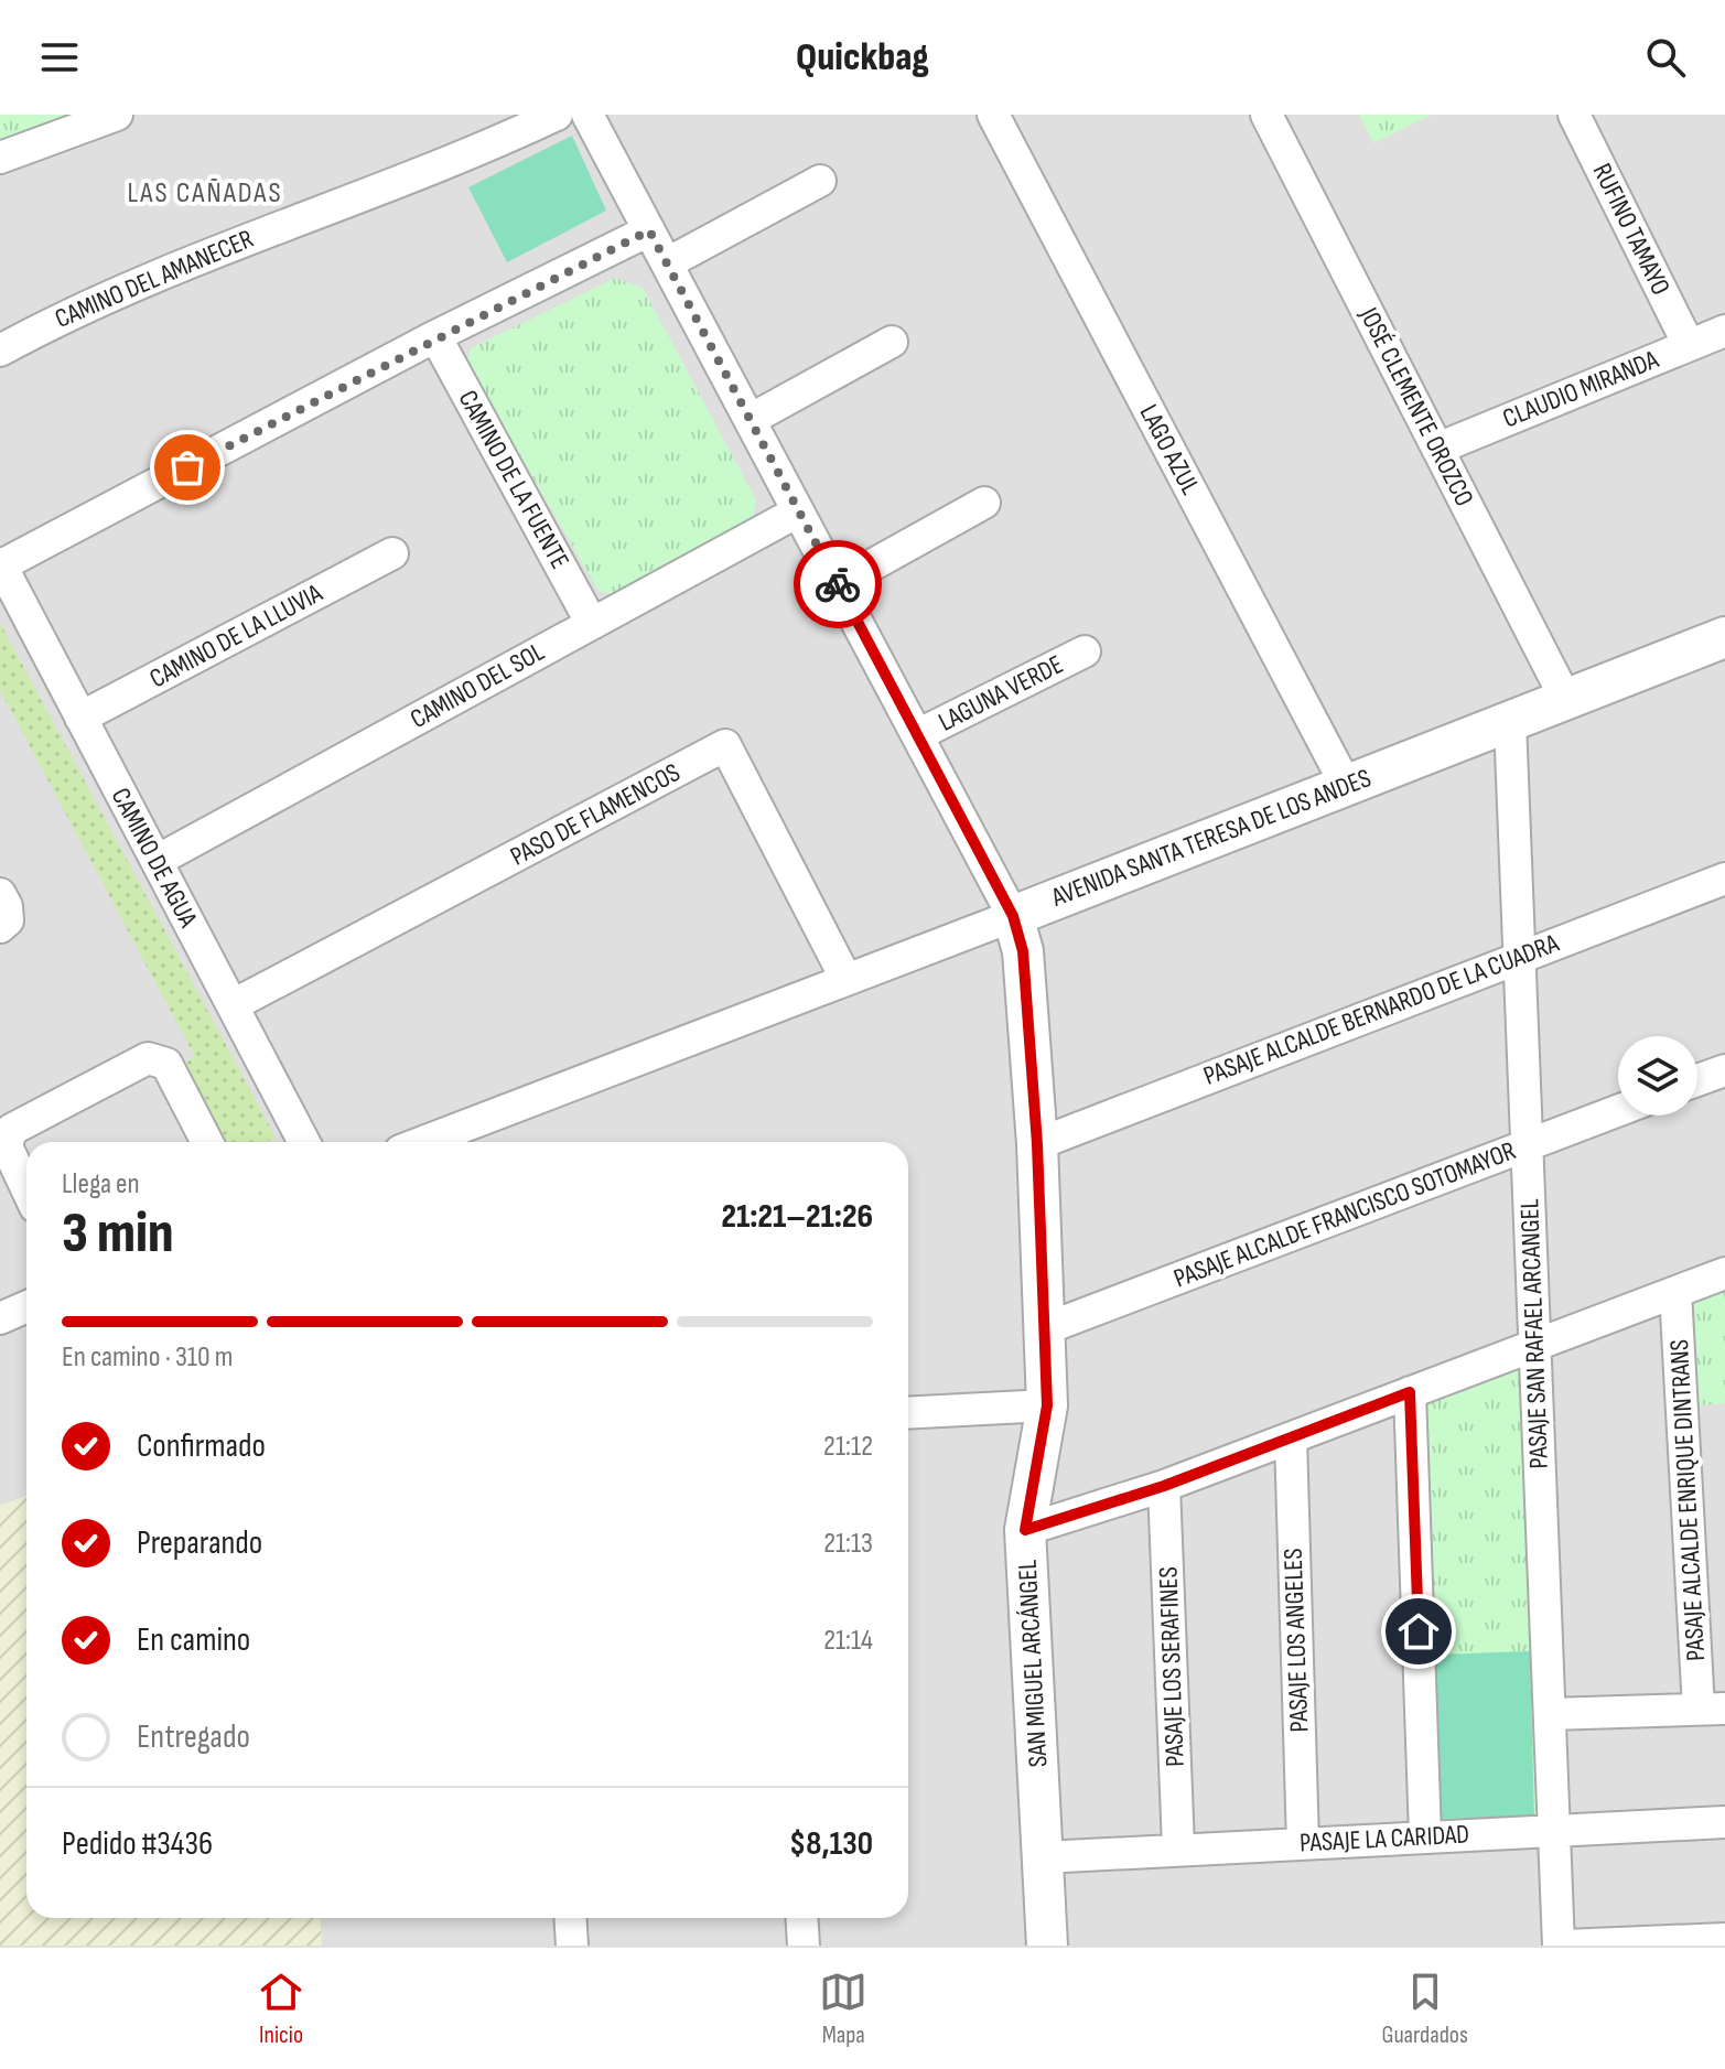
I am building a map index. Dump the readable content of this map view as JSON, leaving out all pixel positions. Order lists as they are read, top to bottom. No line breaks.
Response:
{"streets":{"street":["RUFINO TAMAYO","CAMINO DEL AMANECER","CLAUDIO MIRANDA","JOSÉ CLEMENTE OROZCO","LAGO AZUL","CAMINO DE LA FUENTE","CAMINO DE LA LLUVIA","CAMINO DEL SOL","LAGUNA VERDE","PASO DE FLAMENCOS","AVENIDA SANTA TERESA DE LOS ANDES","CAMINO DE AGUA","PASAJE ALCALDE BERNARDO DE LA CUADRA","PASAJE ALCALDE FRANCISCO SOTOMAYOR","PASAJE SAN RAFAEL ARCANGEL","PASAJE ALCALDE ENRIQUE DINTRANS","PASAJE LOS ANGELES","SAN MIGUEL ARCÁNGEL","PASAJE LOS SERAFINES","PASAJE LA CARIDAD"]},"crossings":[["RUFINO TAMAYO","CLAUDIO MIRANDA"],["CLAUDIO MIRANDA","JOSÉ CLEMENTE OROZCO"],["JOSÉ CLEMENTE OROZCO","AVENIDA SANTA TERESA DE LOS ANDES"],["LAGO AZUL","AVENIDA SANTA TERESA DE LOS ANDES"],["CAMINO DE LA FUENTE","CAMINO DEL SOL"],["CAMINO DE LA LLUVIA","CAMINO DE AGUA"],["CAMINO DEL SOL","CAMINO DE AGUA"],["CAMINO DEL SOL","SAN MIGUEL ARCÁNGEL"],["LAGUNA VERDE","SAN MIGUEL ARCÁNGEL"],["PASO DE FLAMENCOS","AVENIDA SANTA TERESA DE LOS ANDES"],["PASO DE FLAMENCOS","CAMINO DE AGUA"],["AVENIDA SANTA TERESA DE LOS ANDES","PASAJE SAN RAFAEL ARCANGEL"],["AVENIDA SANTA TERESA DE LOS ANDES","SAN MIGUEL ARCÁNGEL"],["PASAJE ALCALDE BERNARDO DE LA CUADRA","PASAJE SAN RAFAEL ARCANGEL"],["PASAJE ALCALDE BERNARDO DE LA CUADRA","SAN MIGUEL ARCÁNGEL"],["PASAJE ALCALDE FRANCISCO SOTOMAYOR","PASAJE SAN RAFAEL ARCANGEL"],["PASAJE ALCALDE FRANCISCO SOTOMAYOR","SAN MIGUEL ARCÁNGEL"],["PASAJE SAN RAFAEL ARCANGEL","PASAJE LA CARIDAD"],["PASAJE LOS ANGELES","PASAJE LA CARIDAD"],["SAN MIGUEL ARCÁNGEL","PASAJE LA CARIDAD"],["PASAJE LOS SERAFINES","PASAJE LA CARIDAD"]],"districts":["LAS CAÑADAS"],"page":{"header":"Quickbag","heading":["3 min","Llega en","21:21–21:26"],"panel":["Pedido #3436","$8,130"],"bar":"En camino · 310 m","list":[["Confirmado","21:12"],["Preparando","21:13"],["En camino","21:14"],"Entregado"],"tabs":["Inicio","Mapa","Guardados"]}}
